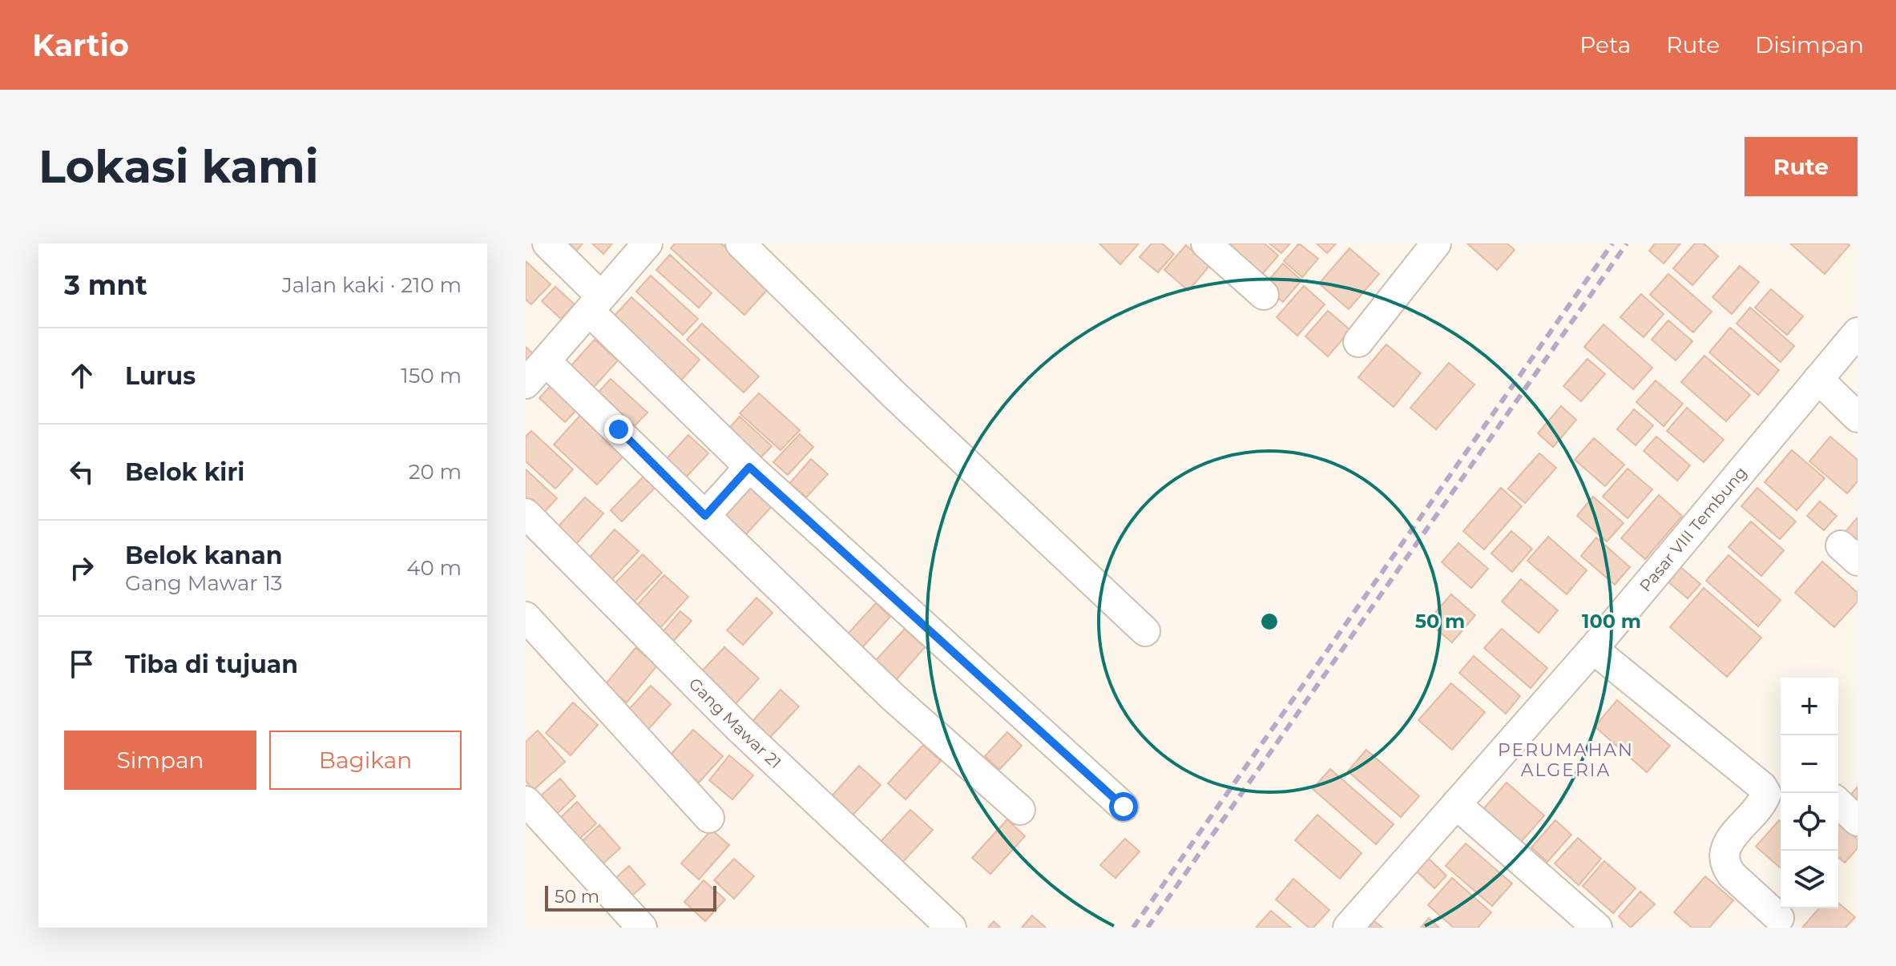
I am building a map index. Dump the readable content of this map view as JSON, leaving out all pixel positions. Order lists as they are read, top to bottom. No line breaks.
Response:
{"streets":{"street":["Pasar VIII Tembung","Gang Mawar 21"]},"districts":["PERUMAHAN ALGERIA"],"scale_bar":"50 m","page":{"header":"Kartio","nav":["Peta","Rute","Disimpan"],"buttons":["Rute",["Simpan","Bagikan"]],"title":"Lokasi kami","heading":["3 mnt","Jalan kaki · 210 m"],"list":[["Lurus","150 m"],["Belok kiri","20 m"],["Belok kanan","Gang Mawar 13","40 m"],"Tiba di tujuan"],"map_buttons":["+","−"],"scale":"50 m"},"rings":["50 m","100 m"]}
